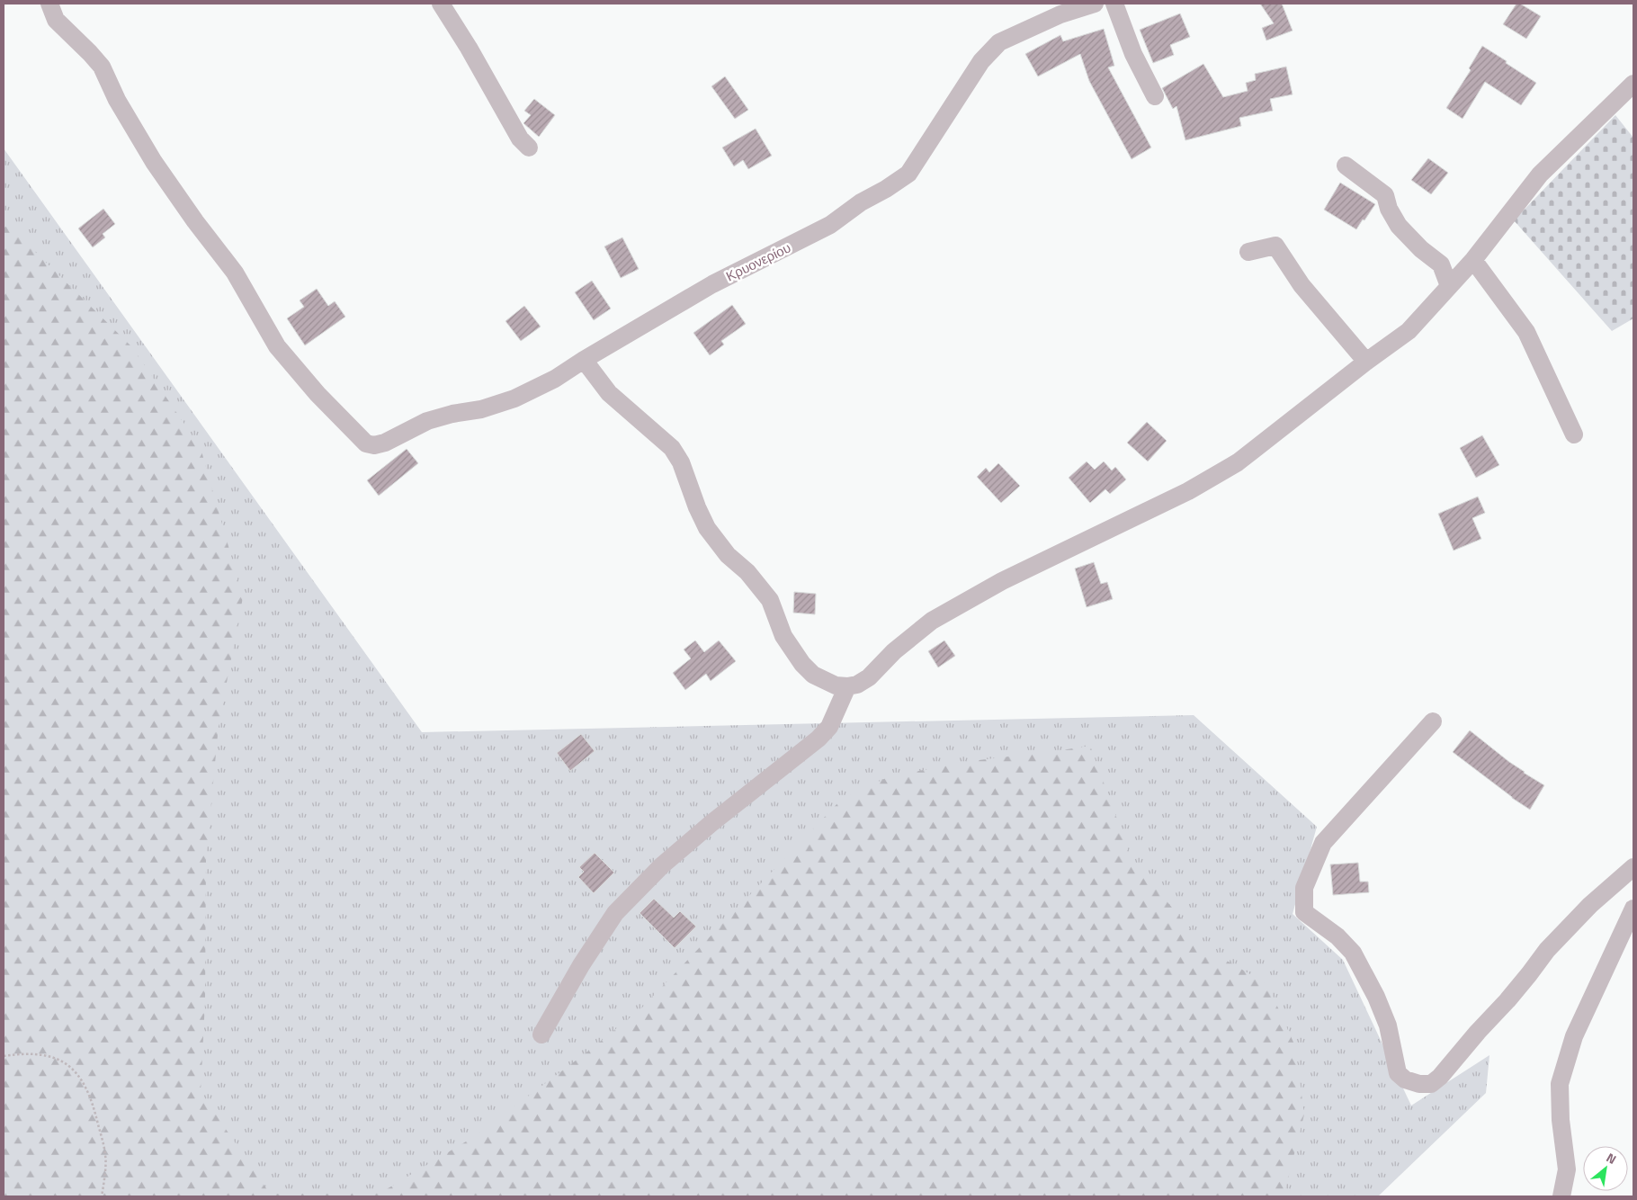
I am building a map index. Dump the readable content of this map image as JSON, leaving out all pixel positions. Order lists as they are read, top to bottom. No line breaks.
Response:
{"streets":{"street":["Κρυονερίου"]},"north":"top right"}
